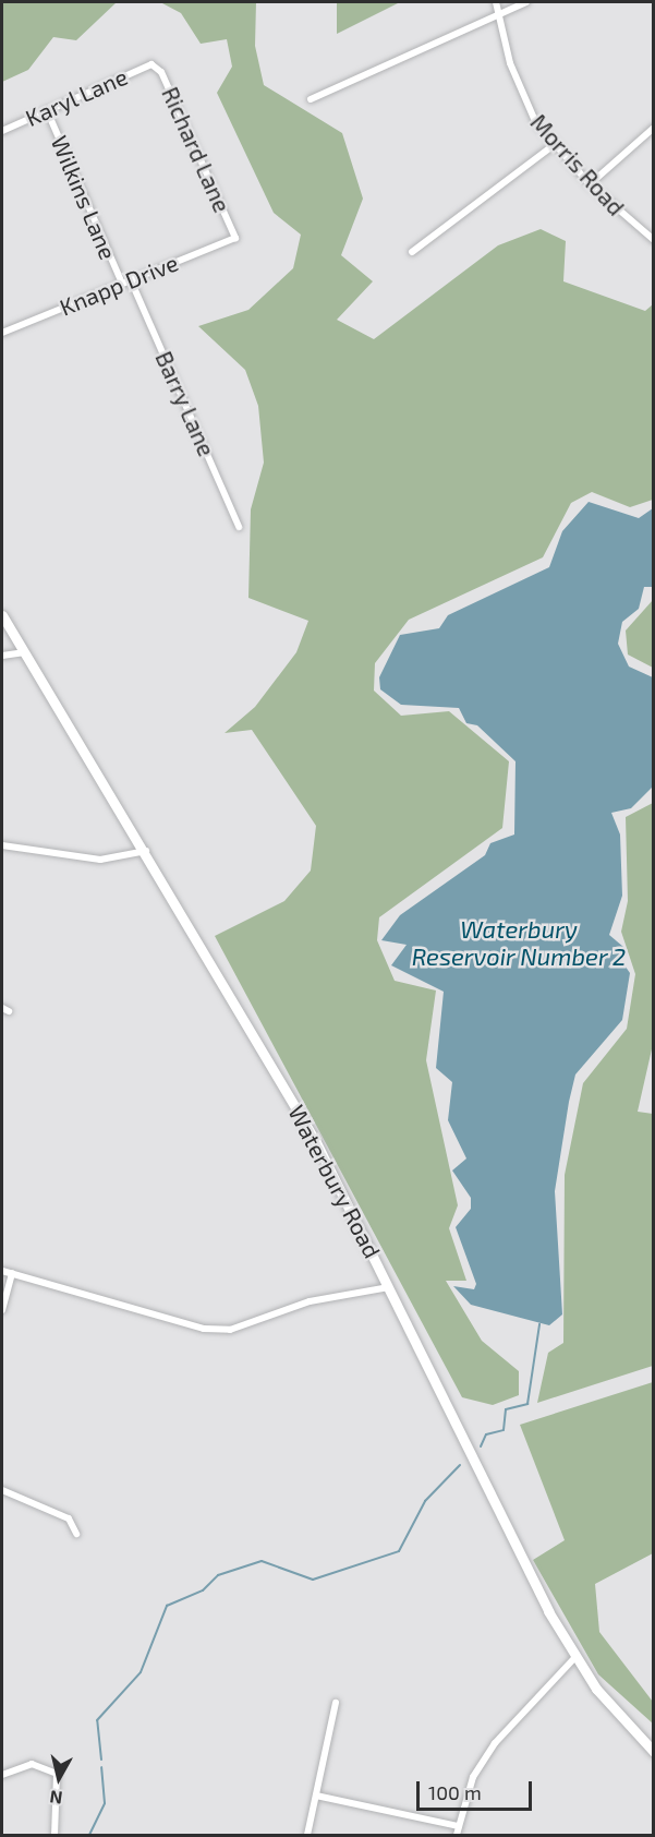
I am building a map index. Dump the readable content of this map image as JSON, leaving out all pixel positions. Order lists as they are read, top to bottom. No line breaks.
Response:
{"streets":{"main road":["Waterbury Road"],"street":["Karyl Lane","Richard Lane","Morris Road","Wilkins Lane","Knapp Drive","Barry Lane"]},"crossings":[["Karyl Lane","Richard Lane"],["Karyl Lane","Wilkins Lane"],["Richard Lane","Knapp Drive"],["Wilkins Lane","Knapp Drive"],["Knapp Drive","Barry Lane"]],"water":["Waterbury Reservoir Number 2"],"scale_bar":"100 m","north":"bottom"}
